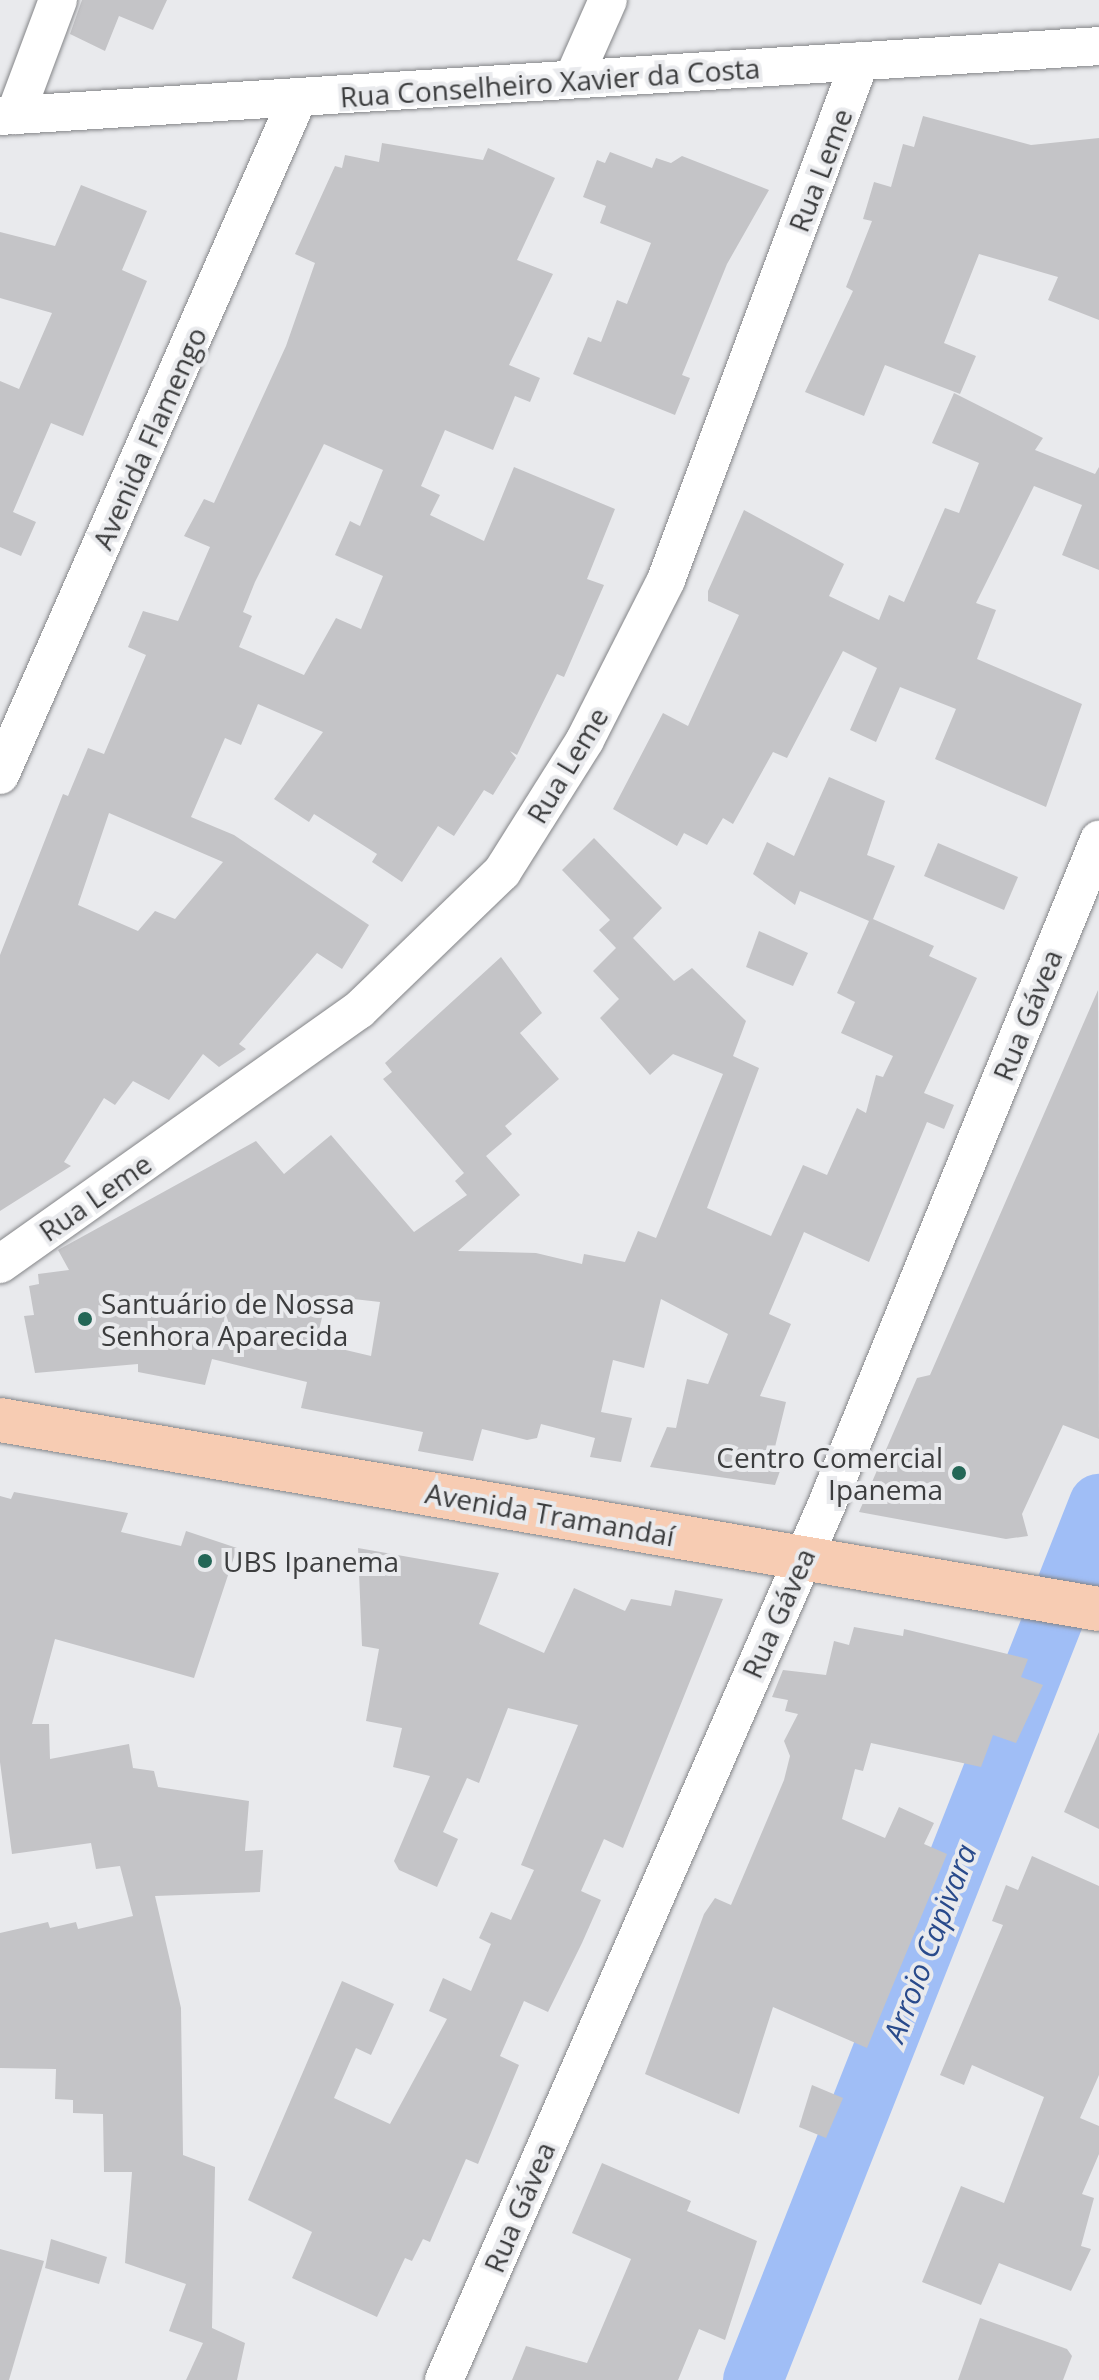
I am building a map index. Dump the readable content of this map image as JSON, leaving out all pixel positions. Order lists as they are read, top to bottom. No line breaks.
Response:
{"streets":{"main road":["Avenida Tramandaí"],"street":["Rua Conselheiro Xavier da Costa","Rua Leme","Avenida Flamengo","Rua Gávea"]},"crossings":[["Rua Conselheiro Xavier da Costa","Rua Leme"],["Rua Conselheiro Xavier da Costa","Avenida Flamengo"],["Rua Gávea","Avenida Tramandaí"]],"water":["Arroio Capivara"],"places":["Santuário de Nossa Senhora Aparecida","Centro Comercial Ipanema","UBS Ipanema"]}
